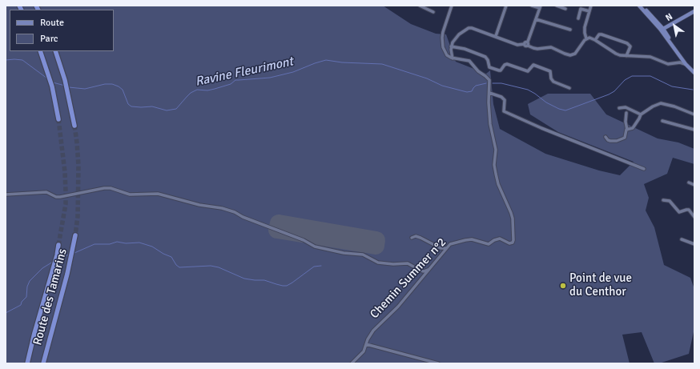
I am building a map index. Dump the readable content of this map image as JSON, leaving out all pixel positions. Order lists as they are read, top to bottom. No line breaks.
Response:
{"streets":{"highway":["Route des Tamarins"],"street":["Chemin Summer n°2"]},"water":["Ravine Fleurimont"],"places":["Point de vue du Centhor"],"legend":["Route","Parc"],"north":"top left"}
